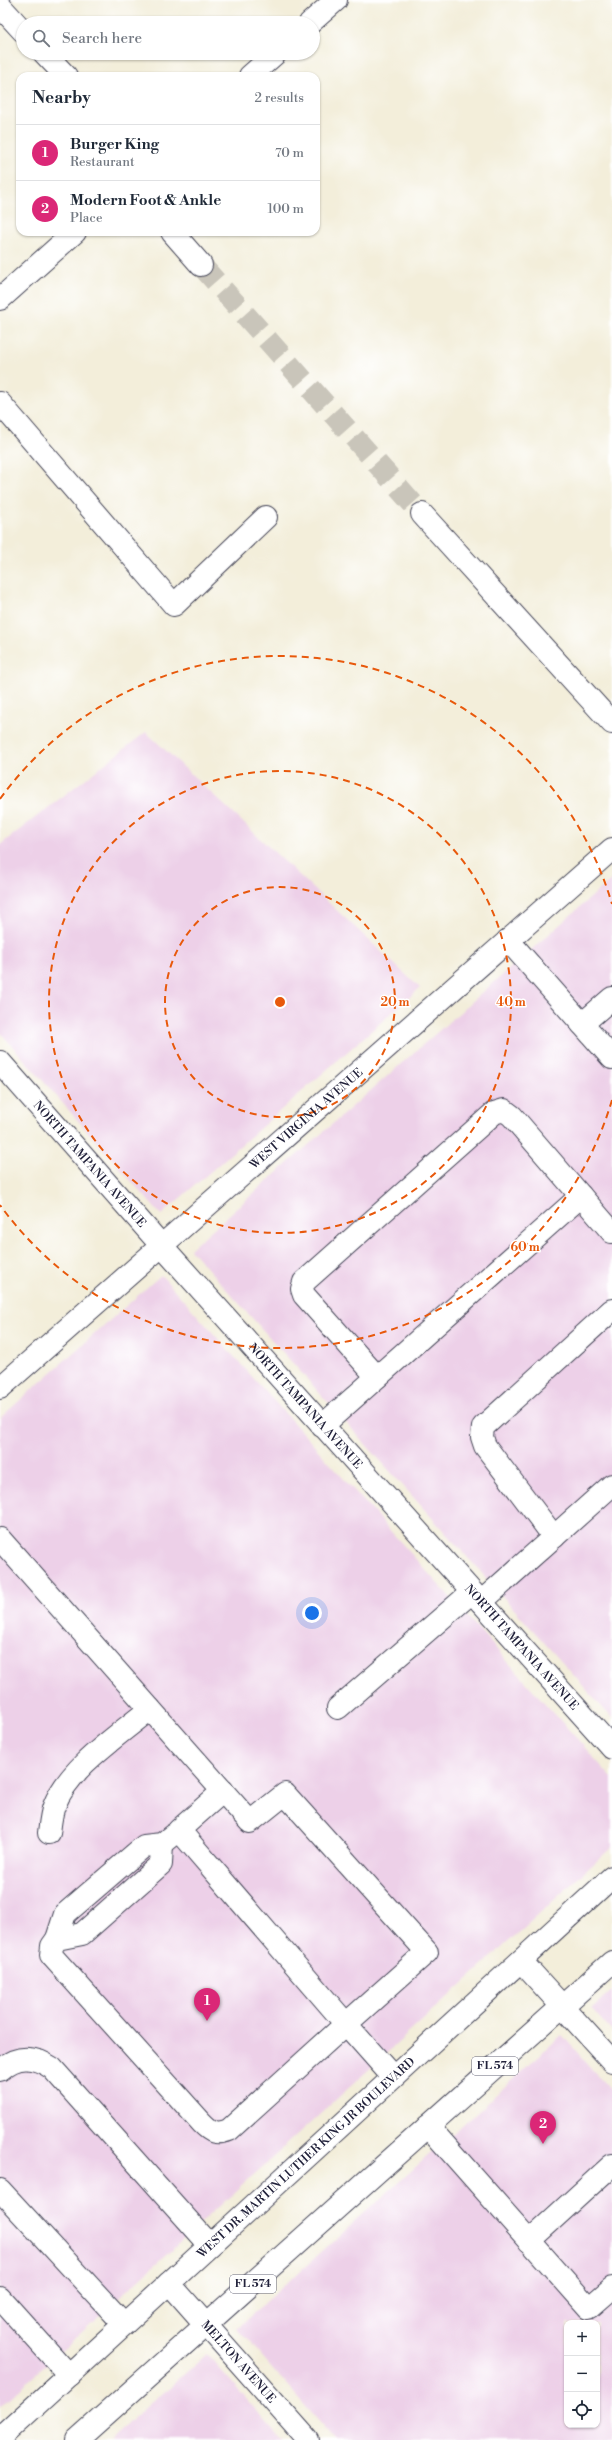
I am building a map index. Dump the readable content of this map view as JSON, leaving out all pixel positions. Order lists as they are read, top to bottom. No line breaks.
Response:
{"streets":{"street":["WEST VIRGINIA AVENUE","NORTH TAMPANIA AVENUE","FL 574","WEST DR. MARTIN LUTHER KING JR BOULEVARD","MELTON AVENUE"]},"crossings":[["WEST VIRGINIA AVENUE","NORTH TAMPANIA AVENUE"],["FL 574","MELTON AVENUE"],["WEST DR. MARTIN LUTHER KING JR BOULEVARD","MELTON AVENUE"]],"page":{"search":"Search here","heading":["Nearby","2 results"],"list":[{"mark":"1","name":"Burger King","note":"Restaurant","value":"70 m"},{"mark":"2","name":"Modern Foot & Ankle","note":"Place","value":"100 m"}],"pins":["1","2"],"map_buttons":["+","−"]},"rings":["20 m","40 m","60 m"]}
